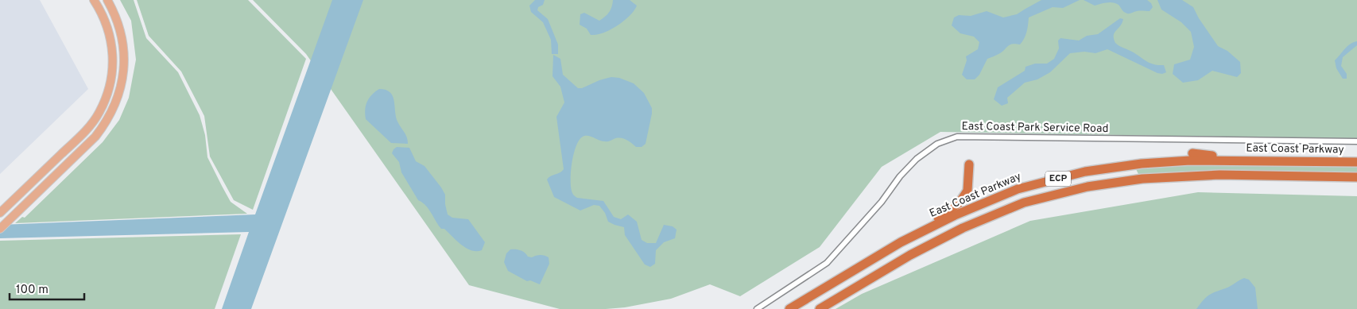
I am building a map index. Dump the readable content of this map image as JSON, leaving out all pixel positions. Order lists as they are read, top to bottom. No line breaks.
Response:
{"streets":{"highway":["East Coast Parkway","ECP"],"street":["East Coast Park Service Road"]},"scale_bar":"100 m"}
